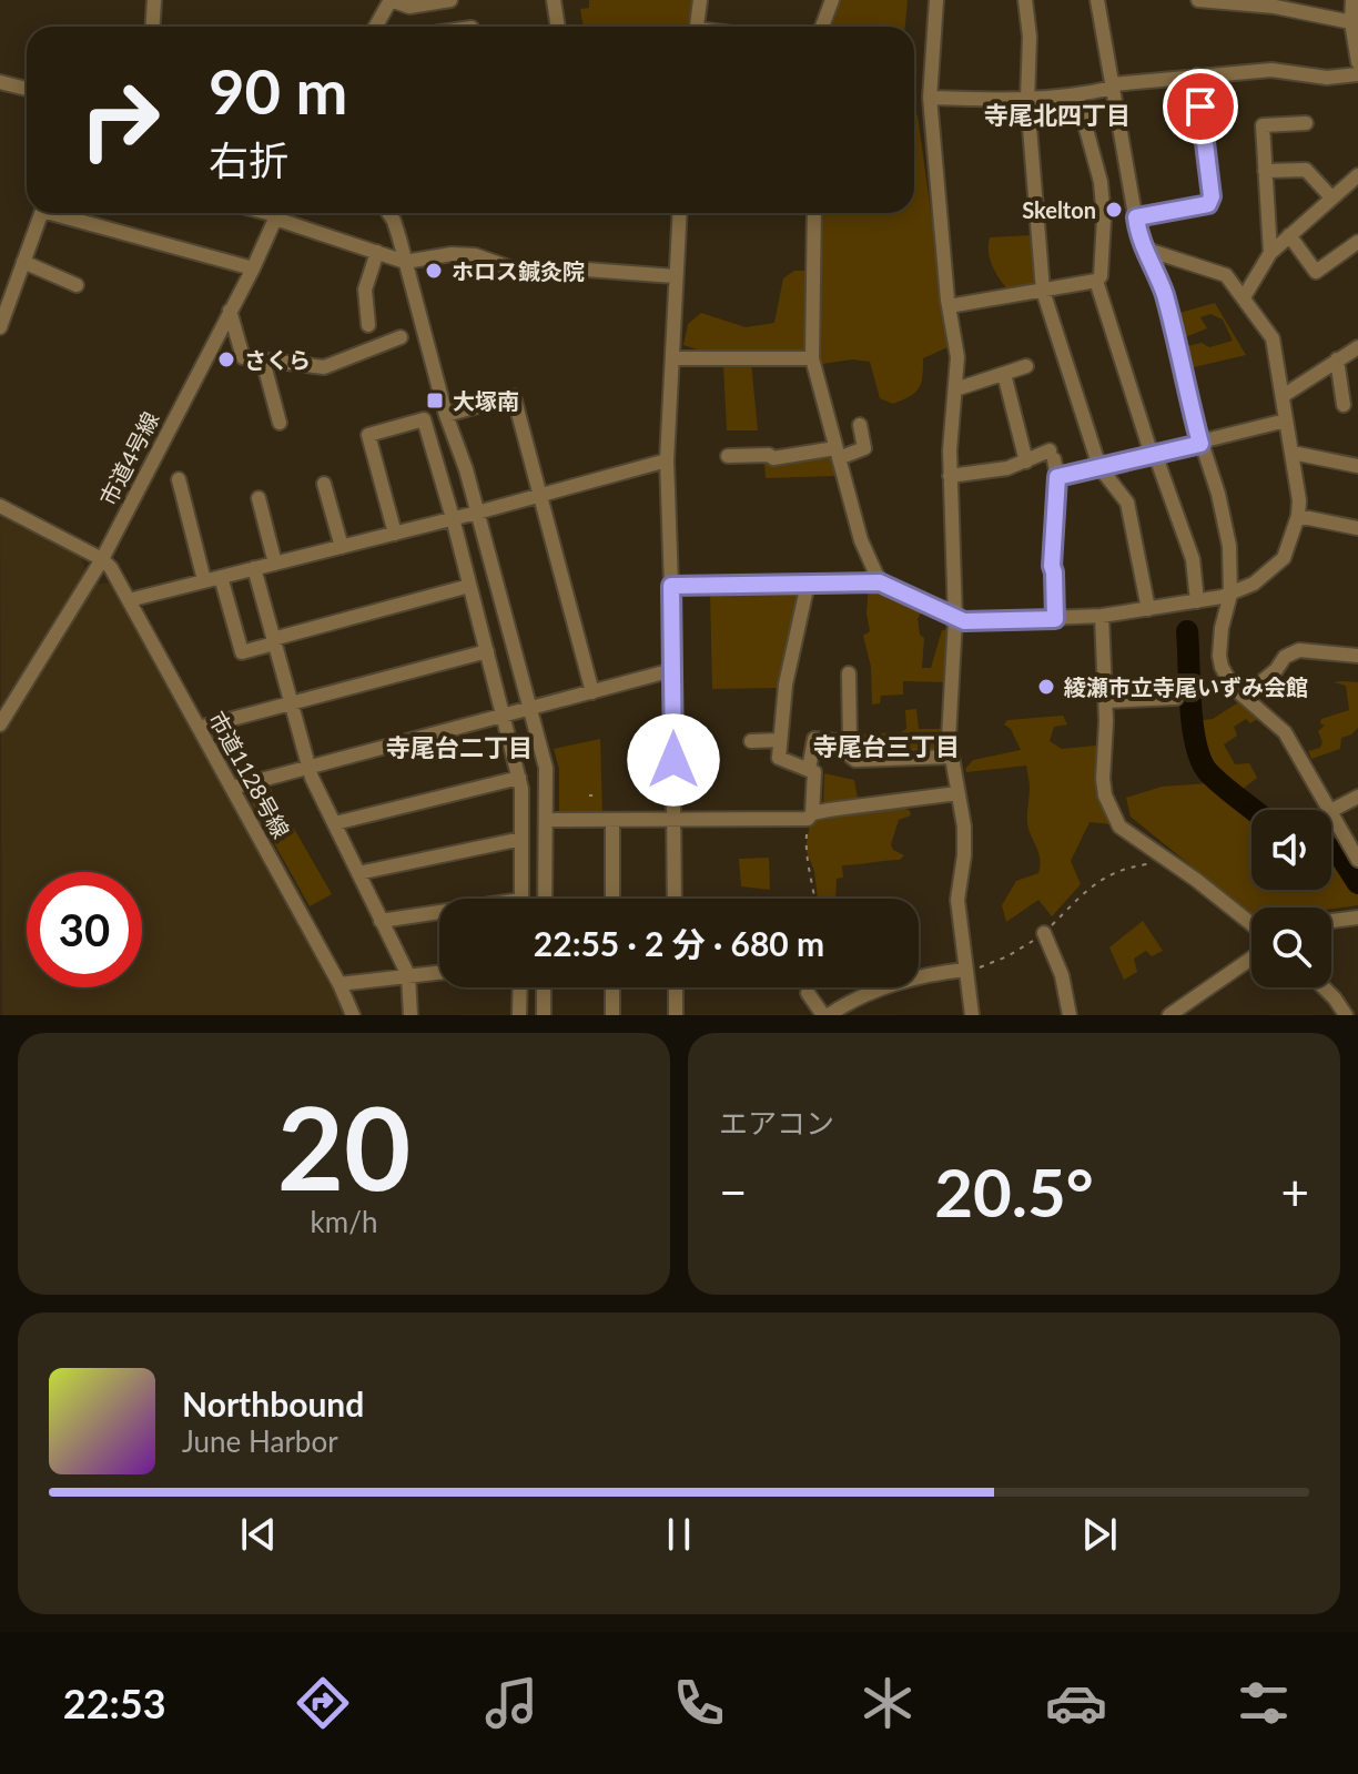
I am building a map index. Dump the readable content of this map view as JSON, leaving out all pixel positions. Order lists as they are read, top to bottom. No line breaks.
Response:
{"streets":{"street":["市道4号線","市道1128号線"]},"crossings":[["市道4号線","市道1128号線"]],"districts":["寺尾北四丁目","寺尾台三丁目","寺尾台二丁目"],"places":{"other":["Skelton","ホロス鍼灸院","さくら","綾瀬市立寺尾いずみ会館"],"transit":["大塚南"]},"page":{"turn":["90 m","右折"],"limit":"30","trip":"22:55 · 2 分 · 680 m","tile":[["20","km/h"],"エアコン"],"heat":["−","20.5°","+"],"song":["Northbound","June Harbor"],"tabs":"22:53"}}
